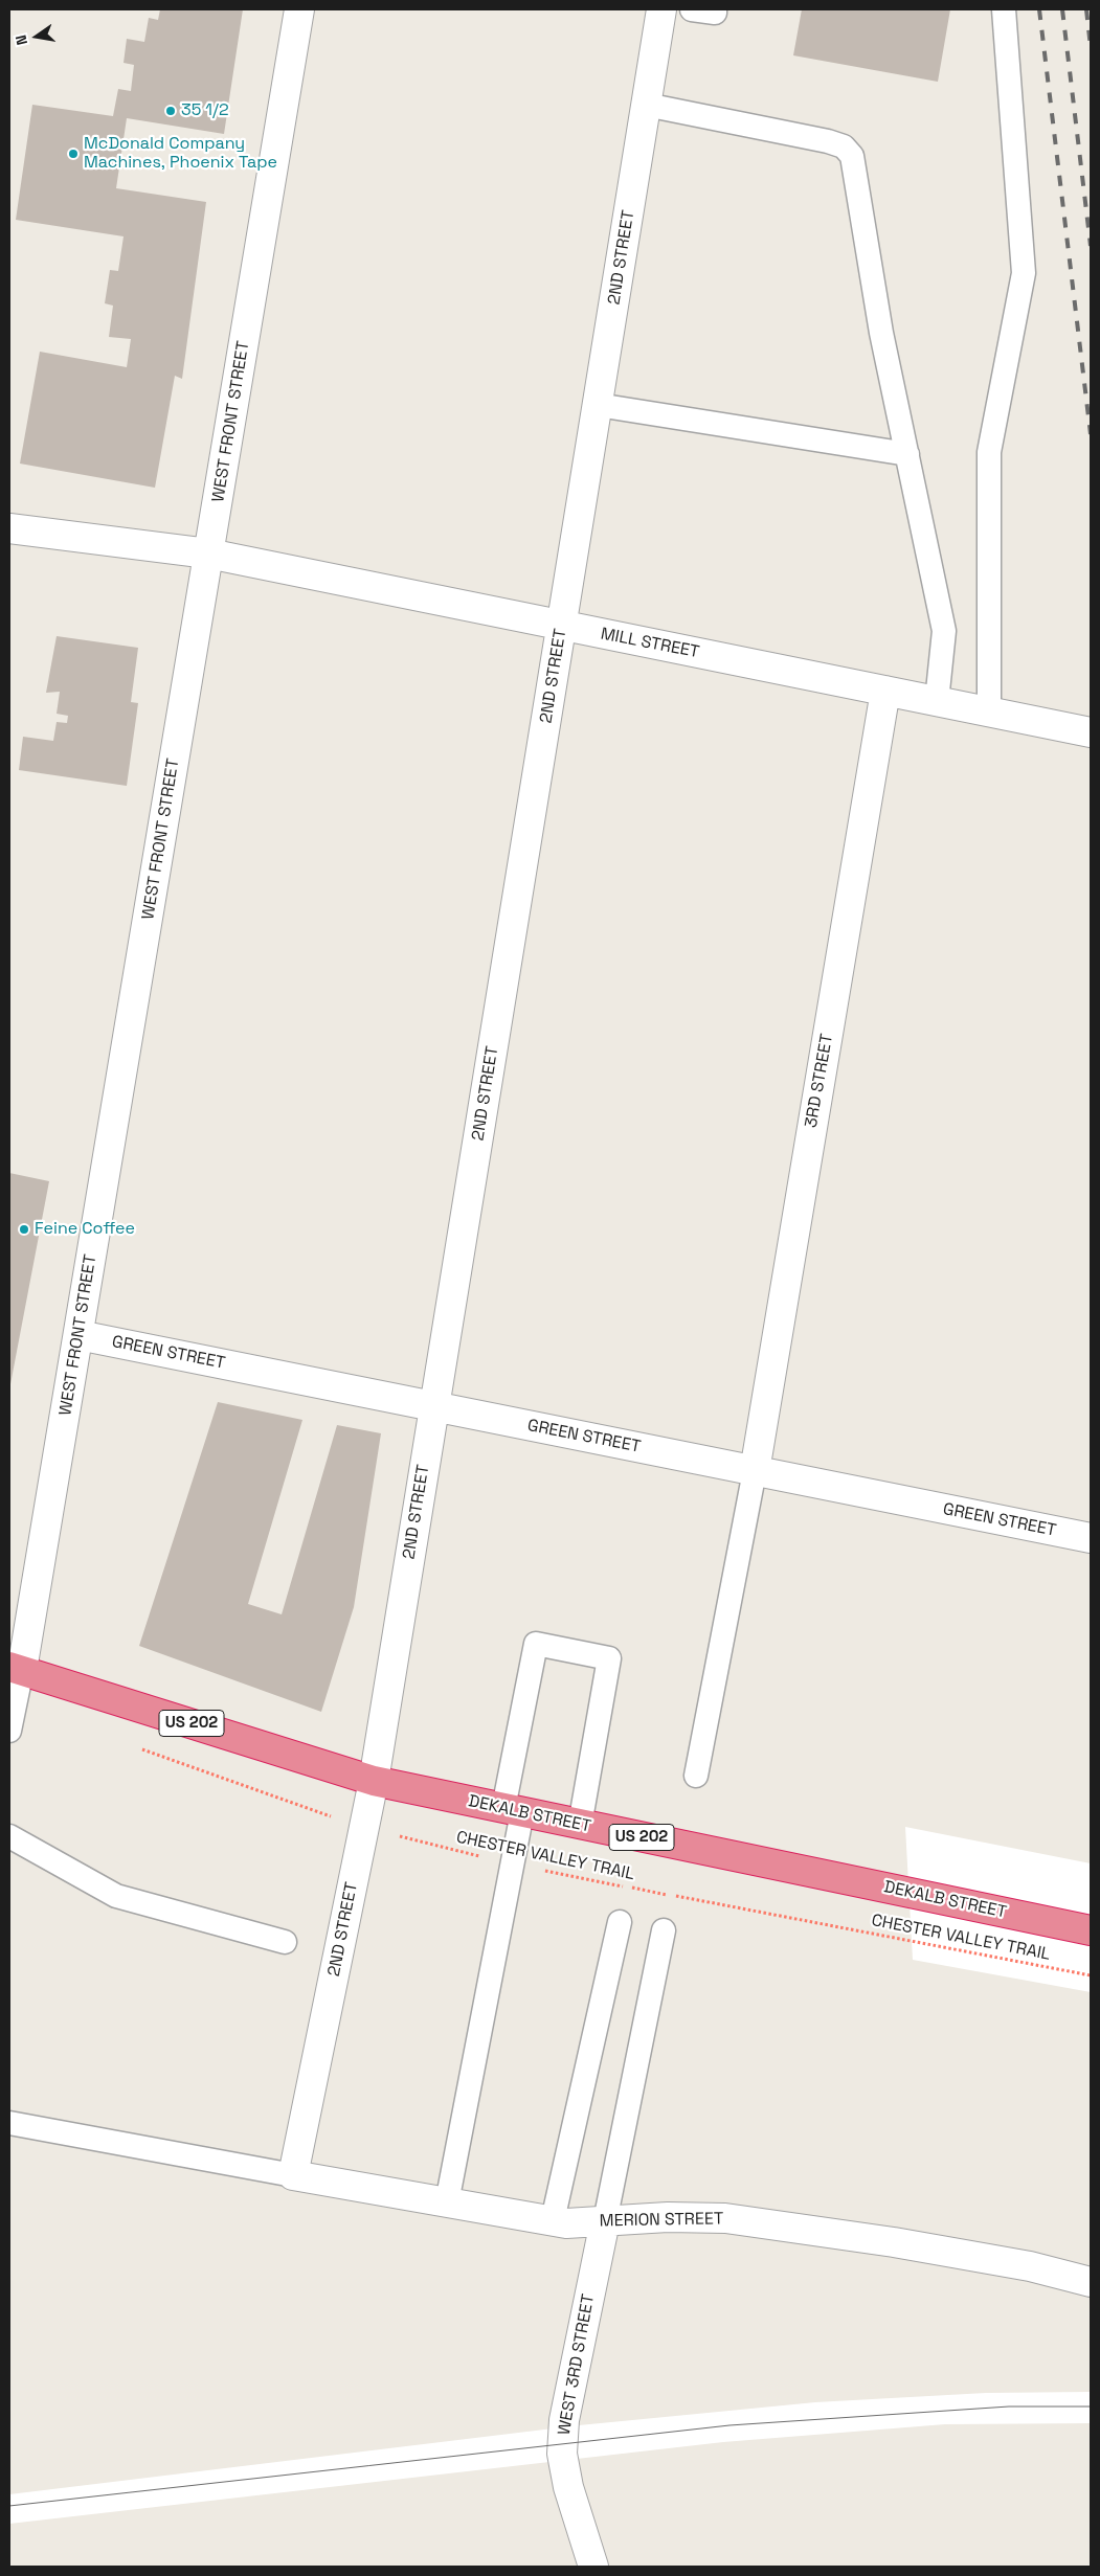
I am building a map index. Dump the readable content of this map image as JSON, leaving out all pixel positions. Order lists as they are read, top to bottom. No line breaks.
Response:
{"streets":{"highway":["US 202","DEKALB STREET"],"street":["2ND STREET","WEST FRONT STREET","MILL STREET","3RD STREET","GREEN STREET","MERION STREET","WEST 3RD STREET"],"path":["CHESTER VALLEY TRAIL"]},"crossings":[["2ND STREET","MILL STREET"],["2ND STREET","GREEN STREET"],["2ND STREET","DEKALB STREET"],["2ND STREET","CHESTER VALLEY TRAIL"],["2ND STREET","MERION STREET"],["WEST FRONT STREET","MILL STREET"],["WEST FRONT STREET","GREEN STREET"],["WEST FRONT STREET","DEKALB STREET"],["MILL STREET","3RD STREET"],["3RD STREET","GREEN STREET"],["MERION STREET","WEST 3RD STREET"]],"places":["35 1/2","McDonald Company Machines, Phoenix Tape","Feine Coffee"],"north":"left"}
